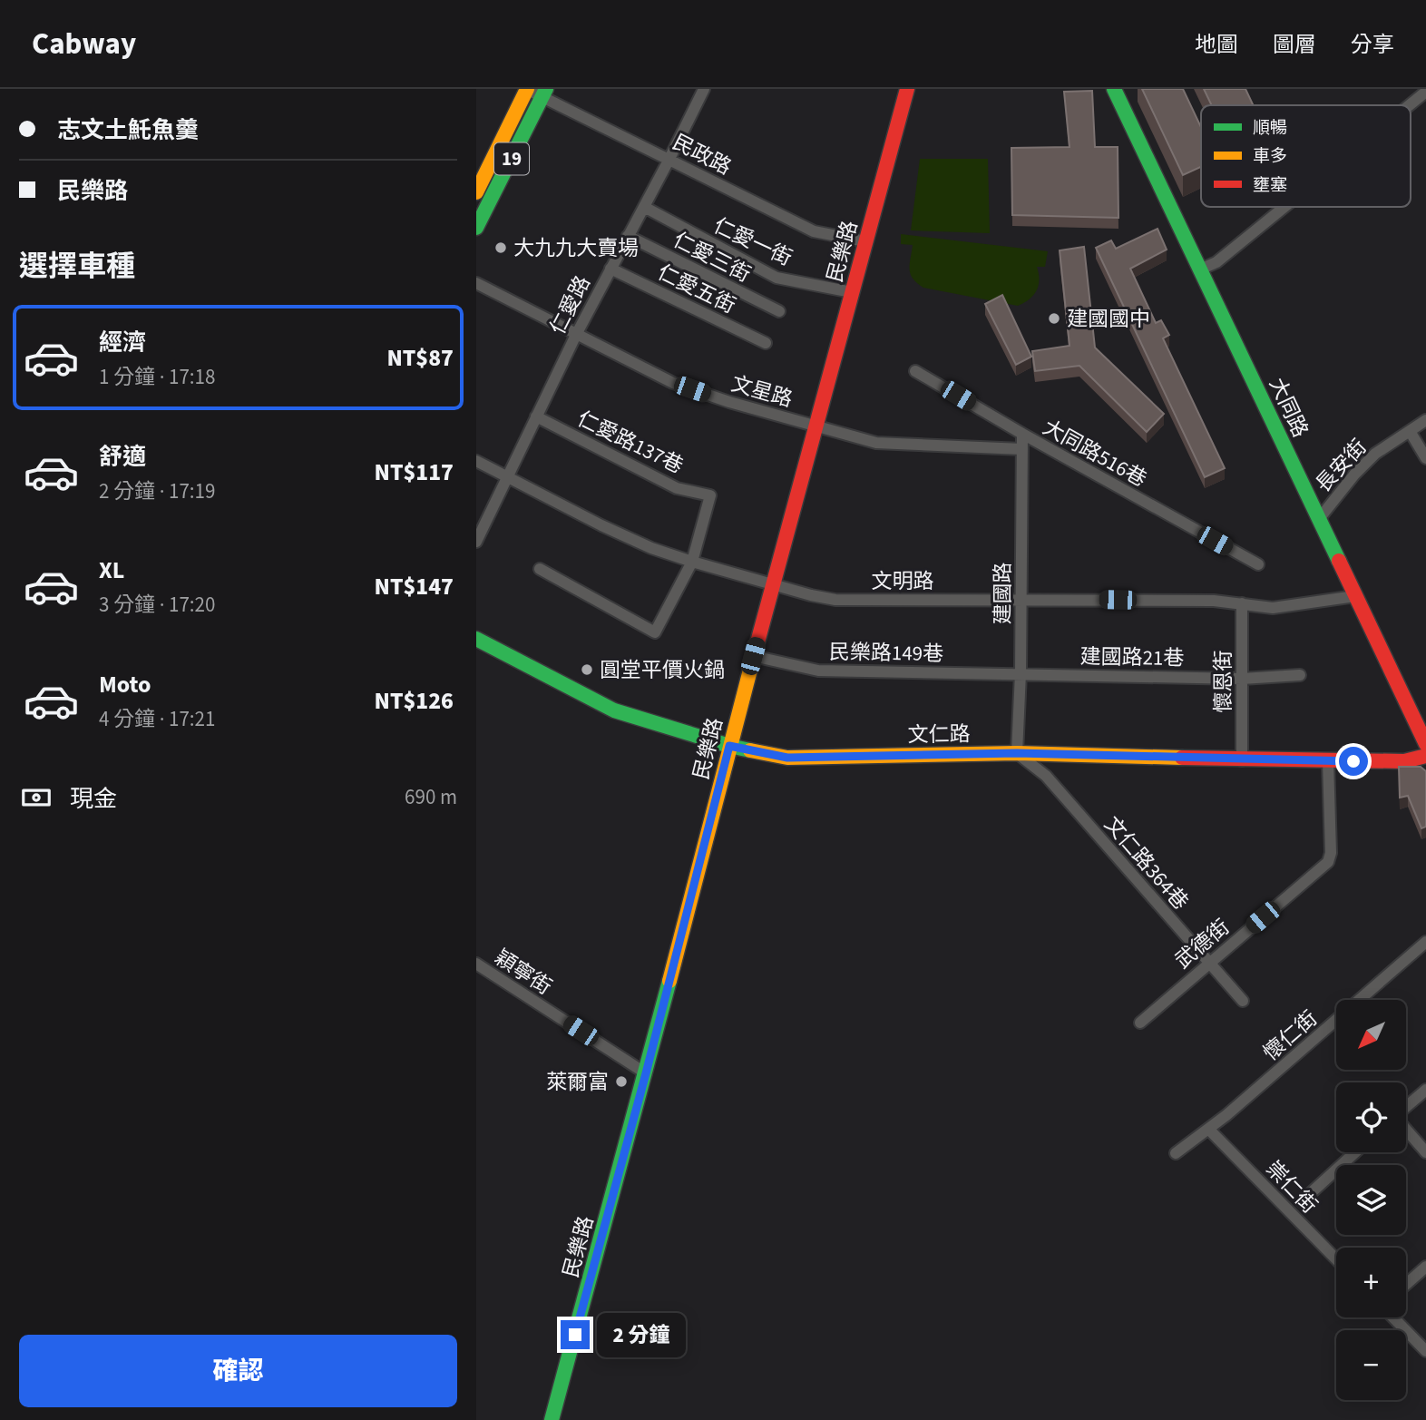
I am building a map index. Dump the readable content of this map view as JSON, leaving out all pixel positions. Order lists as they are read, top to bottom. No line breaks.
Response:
{"streets":{"main road":["19","民樂路","大同路","文仁路"],"street":["民政路","仁愛一街","仁愛三街","仁愛五街","仁愛路","文星路","仁愛路137巷","大同路516巷","長安街","文明路","建國路","民樂路149巷","建國路21巷","懷恩街","文仁路364巷","武德街","穎寧街","懷仁街","崇仁街"]},"crossings":[["民政路","19"],["民政路","民樂路"],["民政路","仁愛路"],["仁愛一街","民樂路"],["仁愛一街","仁愛路"],["民樂路","文星路"],["民樂路","文明路"],["民樂路","民樂路149巷"],["民樂路","文仁路"],["民樂路","穎寧街"],["仁愛三街","仁愛路"],["仁愛五街","仁愛路"],["仁愛路","文星路"],["仁愛路","仁愛路137巷"],["仁愛路","文明路"],["文星路","建國路"],["大同路","長安街"],["大同路","文明路"],["仁愛路137巷","文明路"],["大同路516巷","建國路"],["文明路","建國路"],["文明路","懷恩街"],["建國路","民樂路149巷"],["建國路","建國路21巷"],["建國路","文仁路"],["建國路","文仁路364巷"],["民樂路149巷","建國路21巷"],["建國路21巷","懷恩街"],["懷恩街","文仁路"],["文仁路","文仁路364巷"],["文仁路","武德街"],["文仁路364巷","武德街"],["懷仁街","崇仁街"]],"places":["大九九大賣場","建國國中","圓堂平價火鍋","萊爾富"],"legend":["順暢","車多","壅塞"],"north":"bottom left","page":{"header":"Cabway","nav":["地圖","圖層","分享"],"banner":["志文土魠魚羹","民樂路"],"heading":"選擇車種","list":[{"name":"經濟","note":"1 分鐘 · 17:18","value":"NT$87"},{"name":"舒適","note":"2 分鐘 · 17:19","value":"NT$117"},{"name":"XL","note":"3 分鐘 · 17:20","value":"NT$147"},{"name":"Moto","note":"4 分鐘 · 17:21","value":"NT$126"}],"pay":["現金","690 m"],"map_buttons":["+","−"],"bubble":"2 分鐘","buttons":"確認"}}
